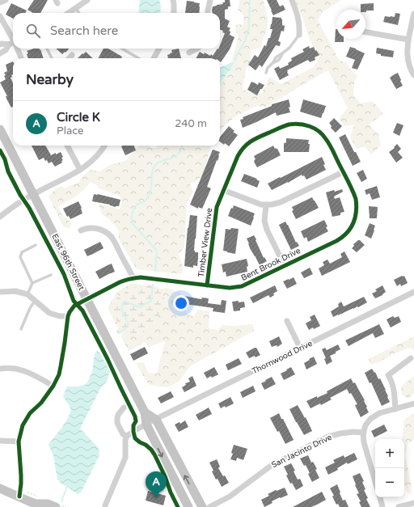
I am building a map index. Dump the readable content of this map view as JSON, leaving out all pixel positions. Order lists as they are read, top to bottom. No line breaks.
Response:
{"streets":{"main road":["East 96th Street"],"street":["Timber View Drive","Bent Brook Drive","Thornwood Drive","San Jacinto Drive"]},"crossings":[["Timber View Drive","Bent Brook Drive"],["East 96th Street","Bent Brook Drive"],["East 96th Street","Thornwood Drive"]],"north":"bottom left","page":{"search":"Search here","heading":"Nearby","list":[{"mark":"A","name":"Circle K","note":"Place","value":"240 m"}],"map_buttons":["+","−"],"pins":"A"}}
